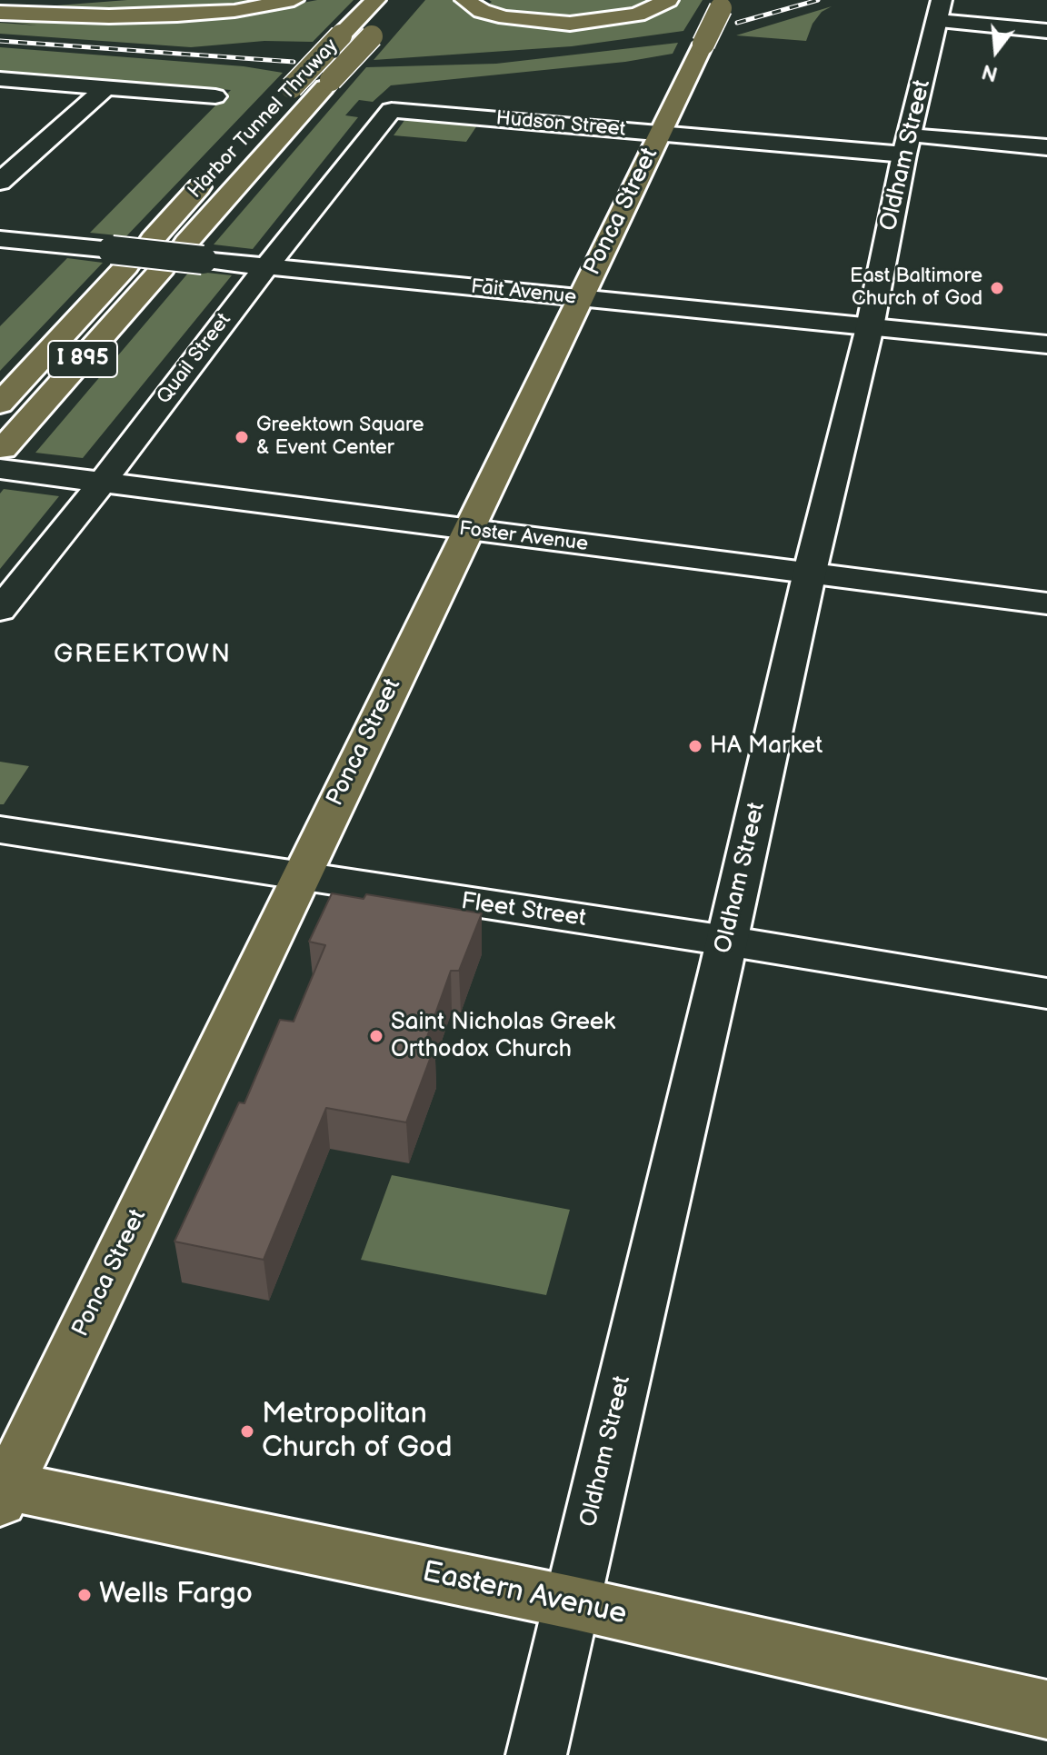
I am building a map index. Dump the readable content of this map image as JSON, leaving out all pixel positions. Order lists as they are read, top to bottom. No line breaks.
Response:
{"streets":{"main road":["Harbor Tunnel Thruway","Ponca Street","I 895","Eastern Avenue"],"street":["Hudson Street","Oldham Street","Fait Avenue","Quail Street","Foster Avenue","Fleet Street"]},"crossings":[["Harbor Tunnel Thruway","Fait Avenue"],["Hudson Street","Oldham Street"],["Hudson Street","Ponca Street"],["Hudson Street","Quail Street"],["Oldham Street","Fait Avenue"],["Oldham Street","Foster Avenue"],["Oldham Street","Fleet Street"],["Oldham Street","Eastern Avenue"],["Ponca Street","Fait Avenue"],["Ponca Street","Foster Avenue"],["Ponca Street","Fleet Street"],["Ponca Street","Eastern Avenue"],["Fait Avenue","I 895"],["Fait Avenue","Quail Street"],["I 895","Foster Avenue"],["Quail Street","Foster Avenue"]],"districts":["GREEKTOWN"],"places":["East Baltimore Church of God","Greektown Square & Event Center","HA Market","Saint Nicholas Greek Orthodox Church","Metropolitan Church of God","Wells Fargo"],"north":"bottom"}
